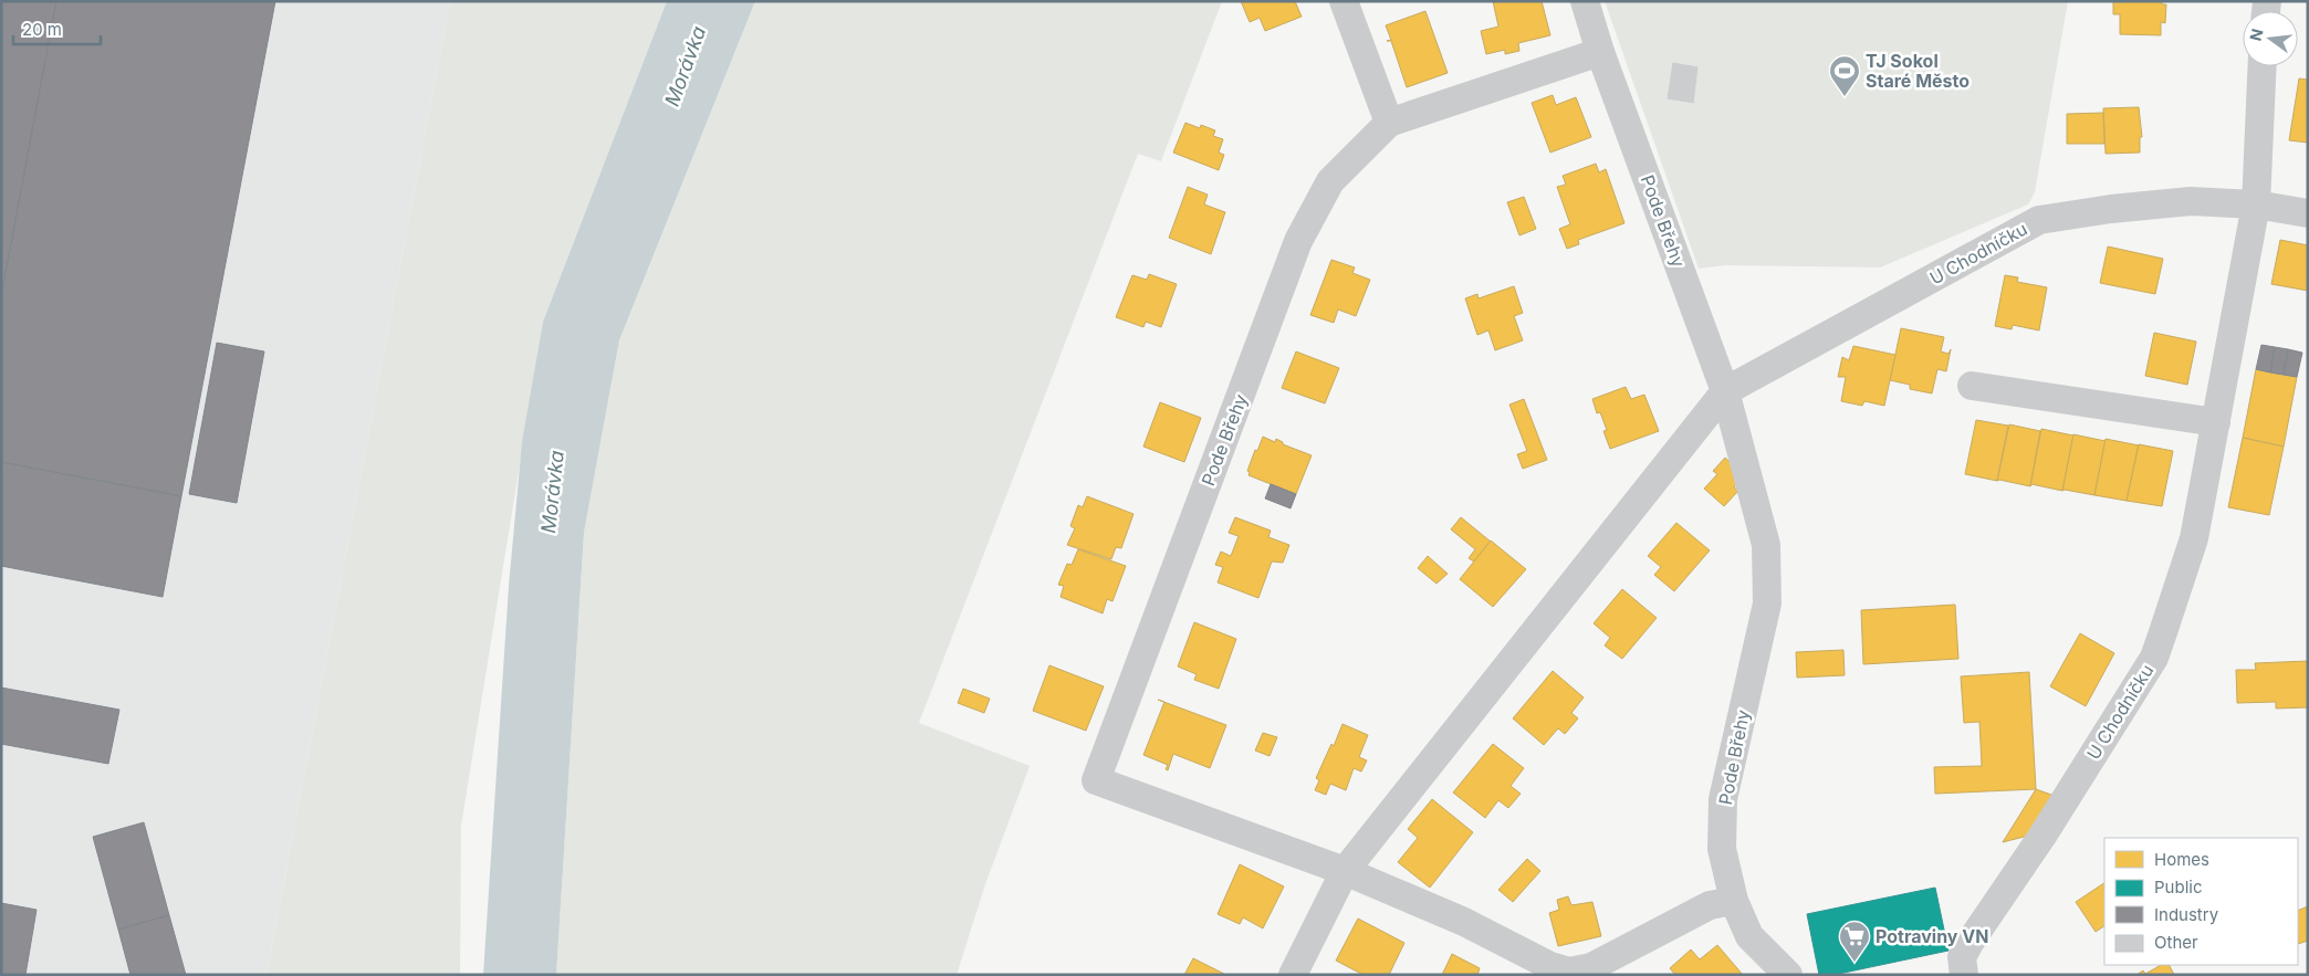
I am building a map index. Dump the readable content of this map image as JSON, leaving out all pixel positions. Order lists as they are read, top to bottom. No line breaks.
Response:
{"streets":{"street":["Pode Břehy","U Chodníčku"]},"crossings":[["Pode Břehy","U Chodníčku"]],"water":["Morávka"],"places":{"sports":["TJ Sokol Staré Město"],"supermarket":["Potraviny VN"]},"legend":["Homes","Public","Industry","Other"],"scale_bar":"20 m","north":"left"}
